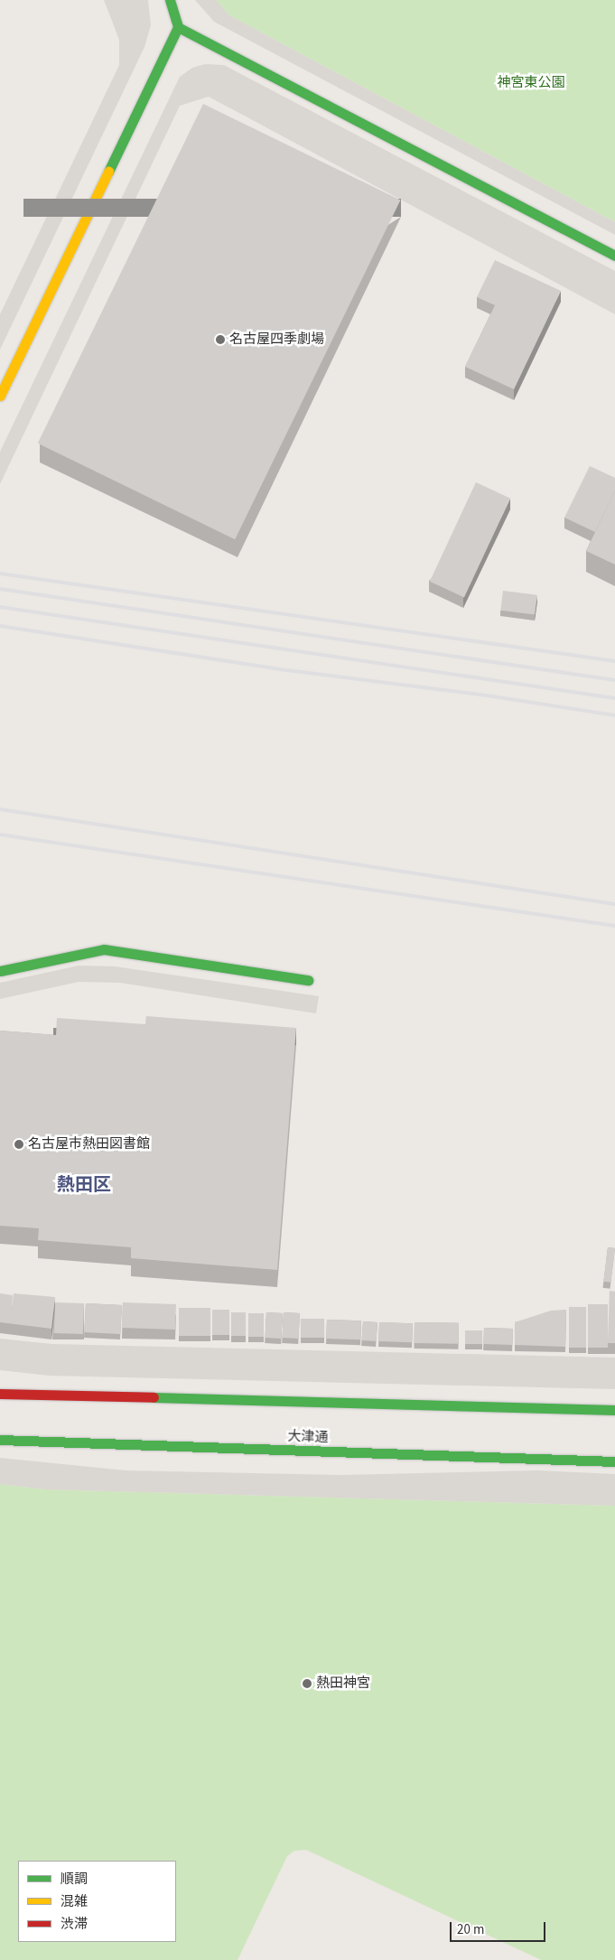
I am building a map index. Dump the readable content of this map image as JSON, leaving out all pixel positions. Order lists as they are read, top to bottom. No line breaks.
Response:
{"streets":{"street":["大津通"]},"districts":["熱田区"],"parks":["神宮東公園"],"places":["名古屋四季劇場","名古屋市熱田図書館","熱田神宮"],"legend":["順調","混雑","渋滞"],"scale_bar":"20 m"}
